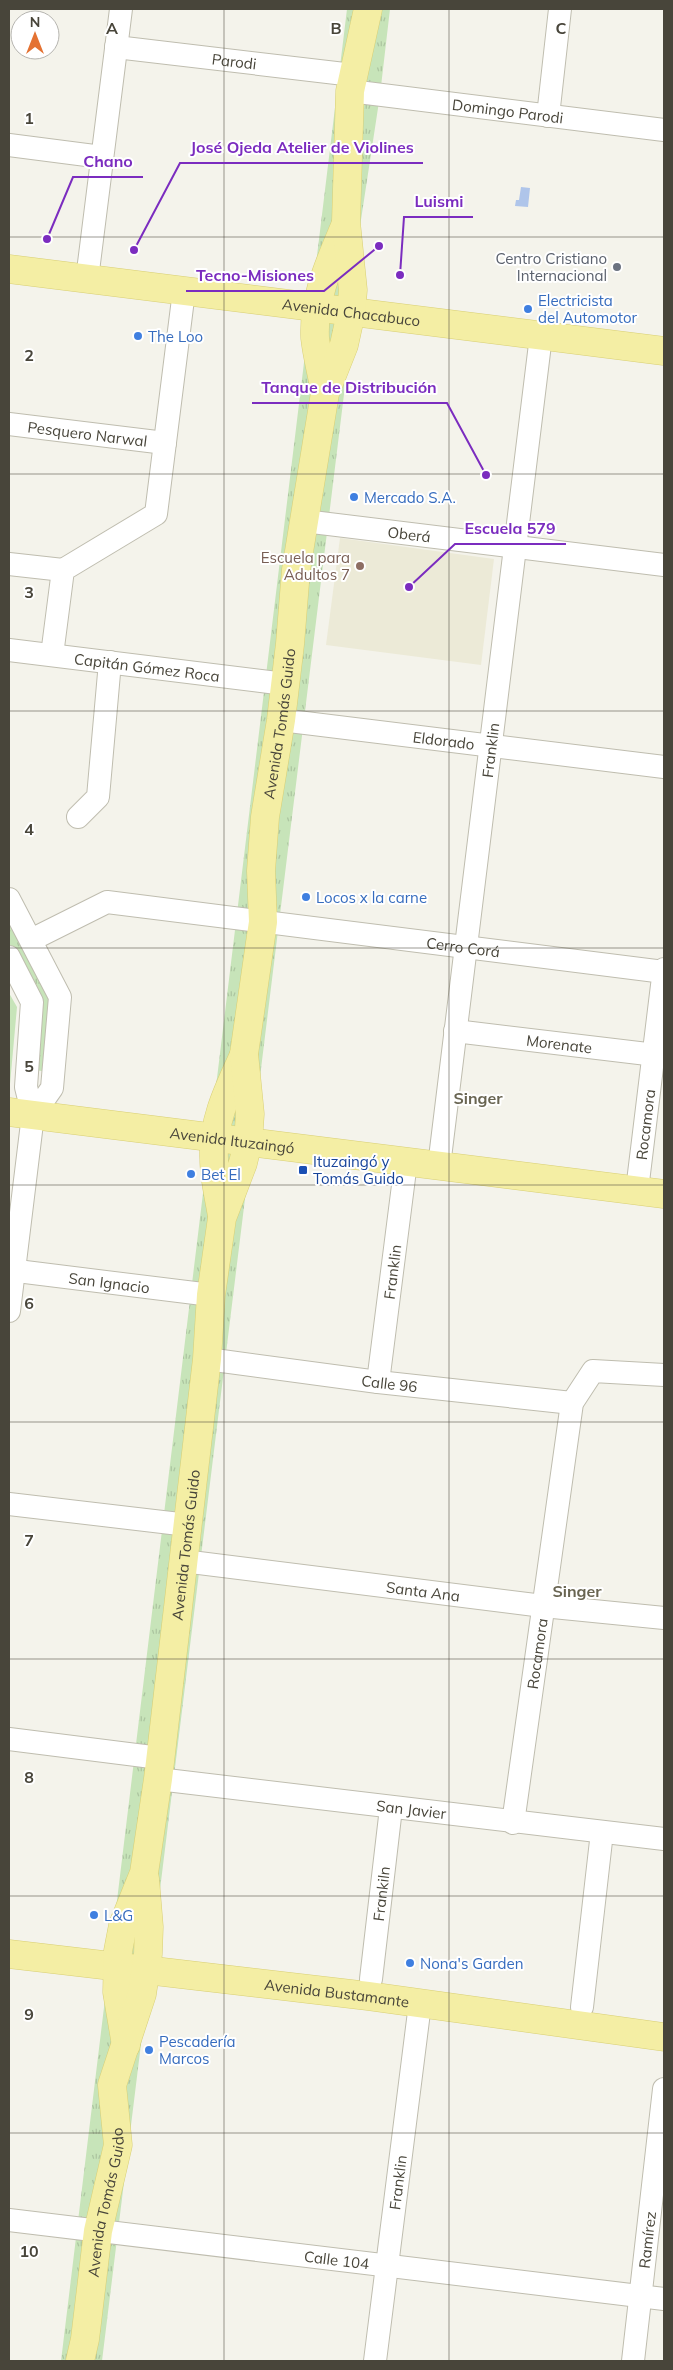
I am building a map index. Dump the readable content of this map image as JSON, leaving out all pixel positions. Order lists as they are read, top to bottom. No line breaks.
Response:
{"streets":{"main road":["Avenida Chacabuco","Avenida Tomás Guido","Avenida Ituzaingó","Avenida Bustamante"],"street":["Parodi","Domingo Parodi","Pesquero Narwal","Oberá","Capitán Gómez Roca","Eldorado","Franklin","Cerro Corá","Morenate","Rocamora","San Ignacio","Calle 96","Santa Ana","San Javier","Frankiln","Ramírez","Calle 104"]},"crossings":[["Parodi","Domingo Parodi"],["Parodi","Avenida Tomás Guido"],["Domingo Parodi","Avenida Tomás Guido"],["Avenida Chacabuco","Avenida Tomás Guido"],["Avenida Chacabuco","Franklin"],["Oberá","Avenida Tomás Guido"],["Oberá","Franklin"],["Capitán Gómez Roca","Avenida Tomás Guido"],["Avenida Tomás Guido","Eldorado"],["Avenida Tomás Guido","Cerro Corá"],["Avenida Tomás Guido","Avenida Ituzaingó"],["Avenida Tomás Guido","San Ignacio"],["Avenida Tomás Guido","Calle 96"],["Avenida Tomás Guido","Santa Ana"],["Avenida Tomás Guido","San Javier"],["Avenida Tomás Guido","Avenida Bustamante"],["Avenida Tomás Guido","Calle 104"],["Eldorado","Franklin"],["Franklin","Cerro Corá"],["Franklin","Morenate"],["Franklin","Avenida Ituzaingó"],["Franklin","Calle 96"],["Franklin","Avenida Bustamante"],["Franklin","Calle 104"],["Cerro Corá","Rocamora"],["Morenate","Rocamora"],["Rocamora","Avenida Ituzaingó"],["Rocamora","Calle 96"],["Rocamora","Santa Ana"],["Rocamora","San Javier"],["San Javier","Frankiln"],["Frankiln","Avenida Bustamante"],["Ramírez","Calle 104"]],"districts":["Singer","Singer"],"places":{"other":["Chano","Tecno-Misiones","José Ojeda Atelier de Violines","Centro Cristiano Internacional","Luismi","Electricista del Automotor","The Loo","Tanque de Distribución","Mercado S.A.","Escuela para Adultos 7","Escuela 579","Locos x la carne","Bet El","L&G","Nona's Garden","Pescadería Marcos"],"transit":["Ituzaingó y Tomás Guido"]},"north":"top","grid":{"columns":["A","B","C"],"rows":["1","2","3","4","5","6","7","8","9","10"]}}
